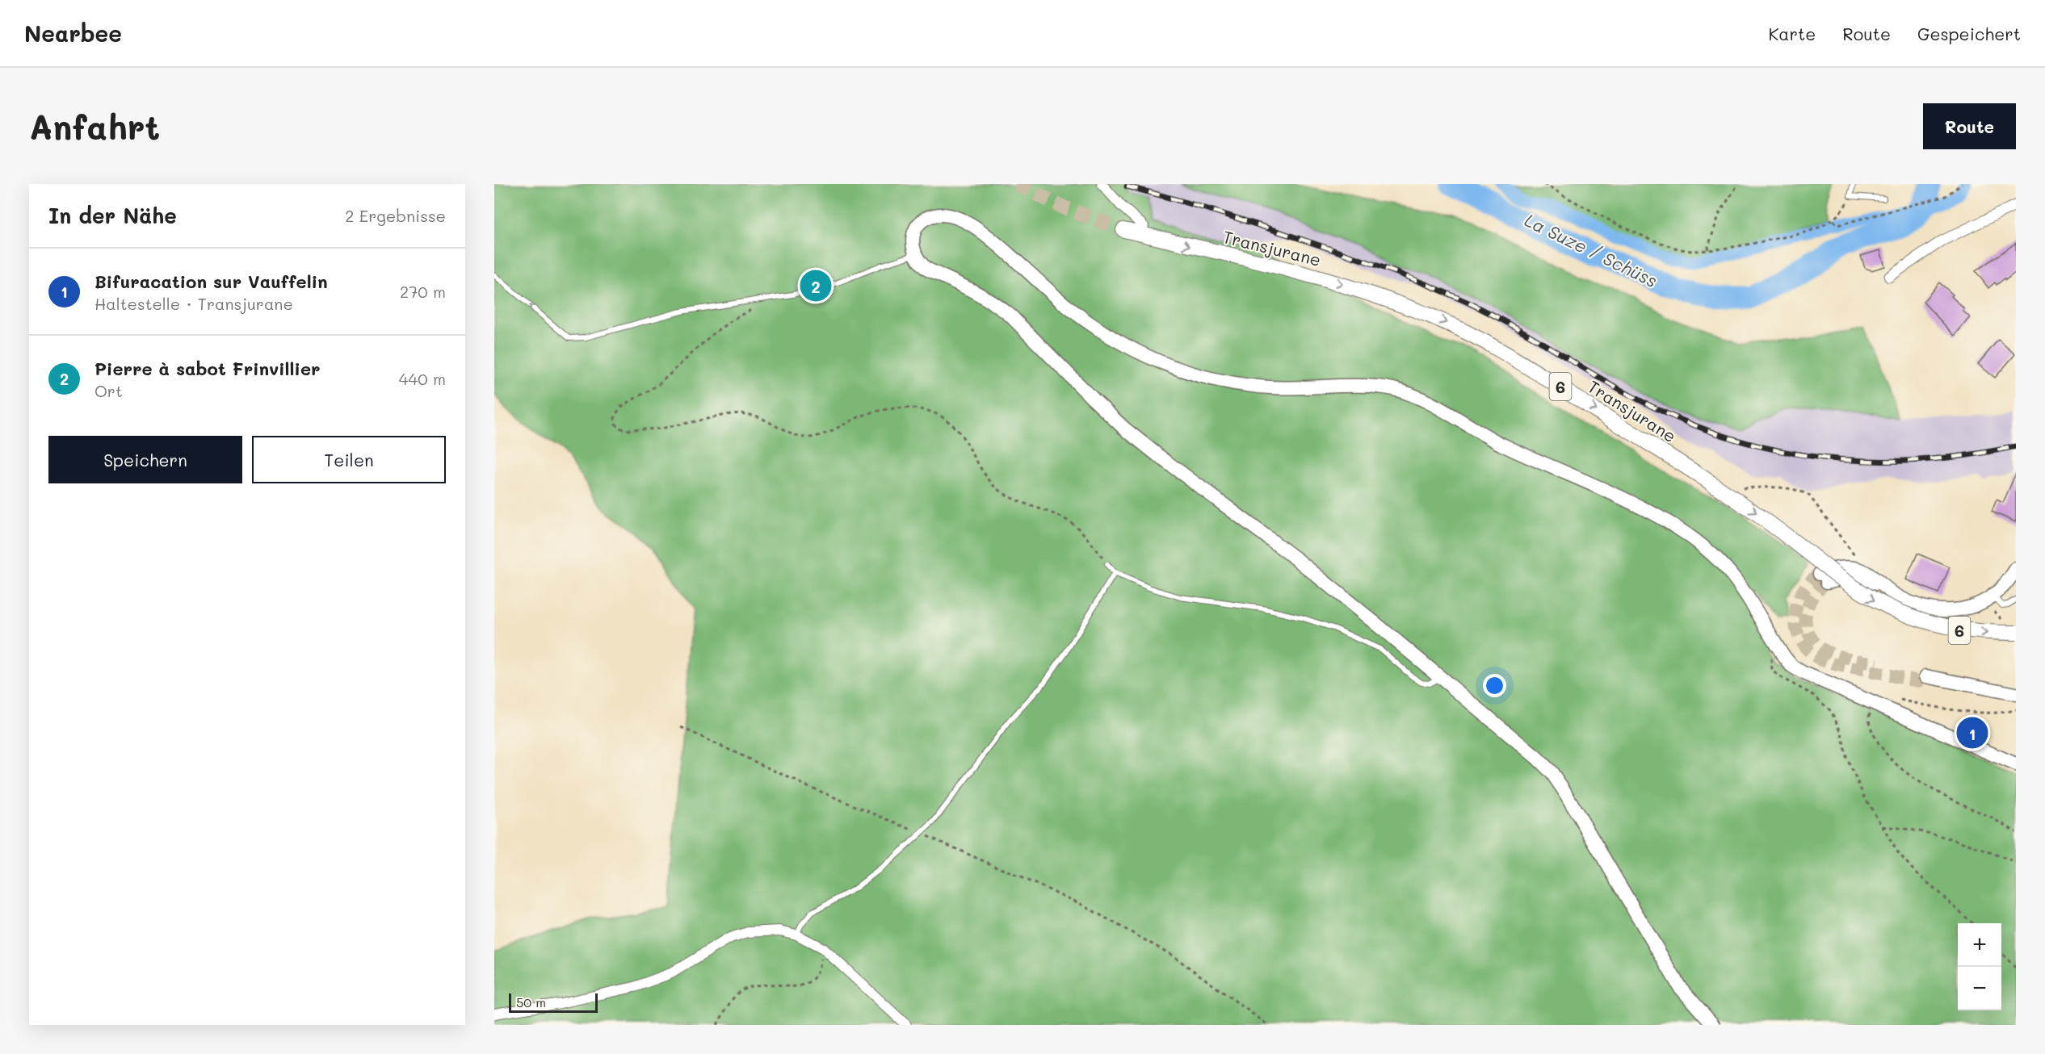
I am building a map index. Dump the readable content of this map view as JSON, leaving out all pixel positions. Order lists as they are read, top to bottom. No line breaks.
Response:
{"streets":{"main road":["Transjurane","6"]},"one_way":["Transjurane"],"water":["La Suze / Schüss"],"scale_bar":"50 m","page":{"header":"Nearbee","nav":["Karte","Route","Gespeichert"],"buttons":["Route",["Speichern","Teilen"]],"title":"Anfahrt","heading":["In der Nähe","2 Ergebnisse"],"list":[{"mark":"1","name":"Bifuracation sur Vauffelin","note":"Haltestelle · Transjurane","value":"270 m"},{"mark":"2","name":"Pierre à sabot Frinvillier","note":"Ort","value":"440 m"}],"pins":["2","1"],"map_buttons":["+","−"],"scale":"50 m"}}
